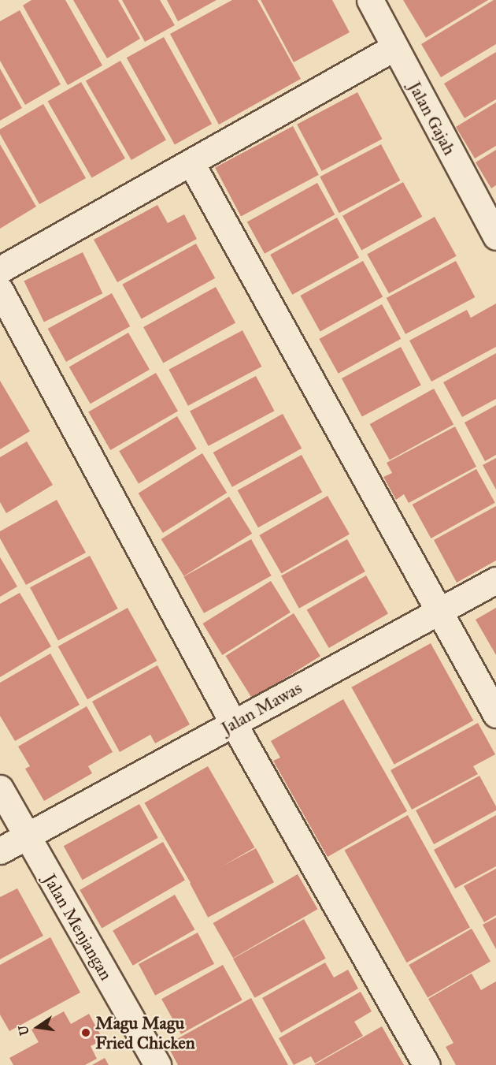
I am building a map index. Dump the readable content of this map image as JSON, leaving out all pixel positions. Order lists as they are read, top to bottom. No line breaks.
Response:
{"streets":{"street":["Jalan Gajah","Jalan Mawas","Jalan Menjangan"]},"crossings":[["Jalan Mawas","Jalan Menjangan"]],"places":["Magu Magu Fried Chicken"],"north":"left"}
